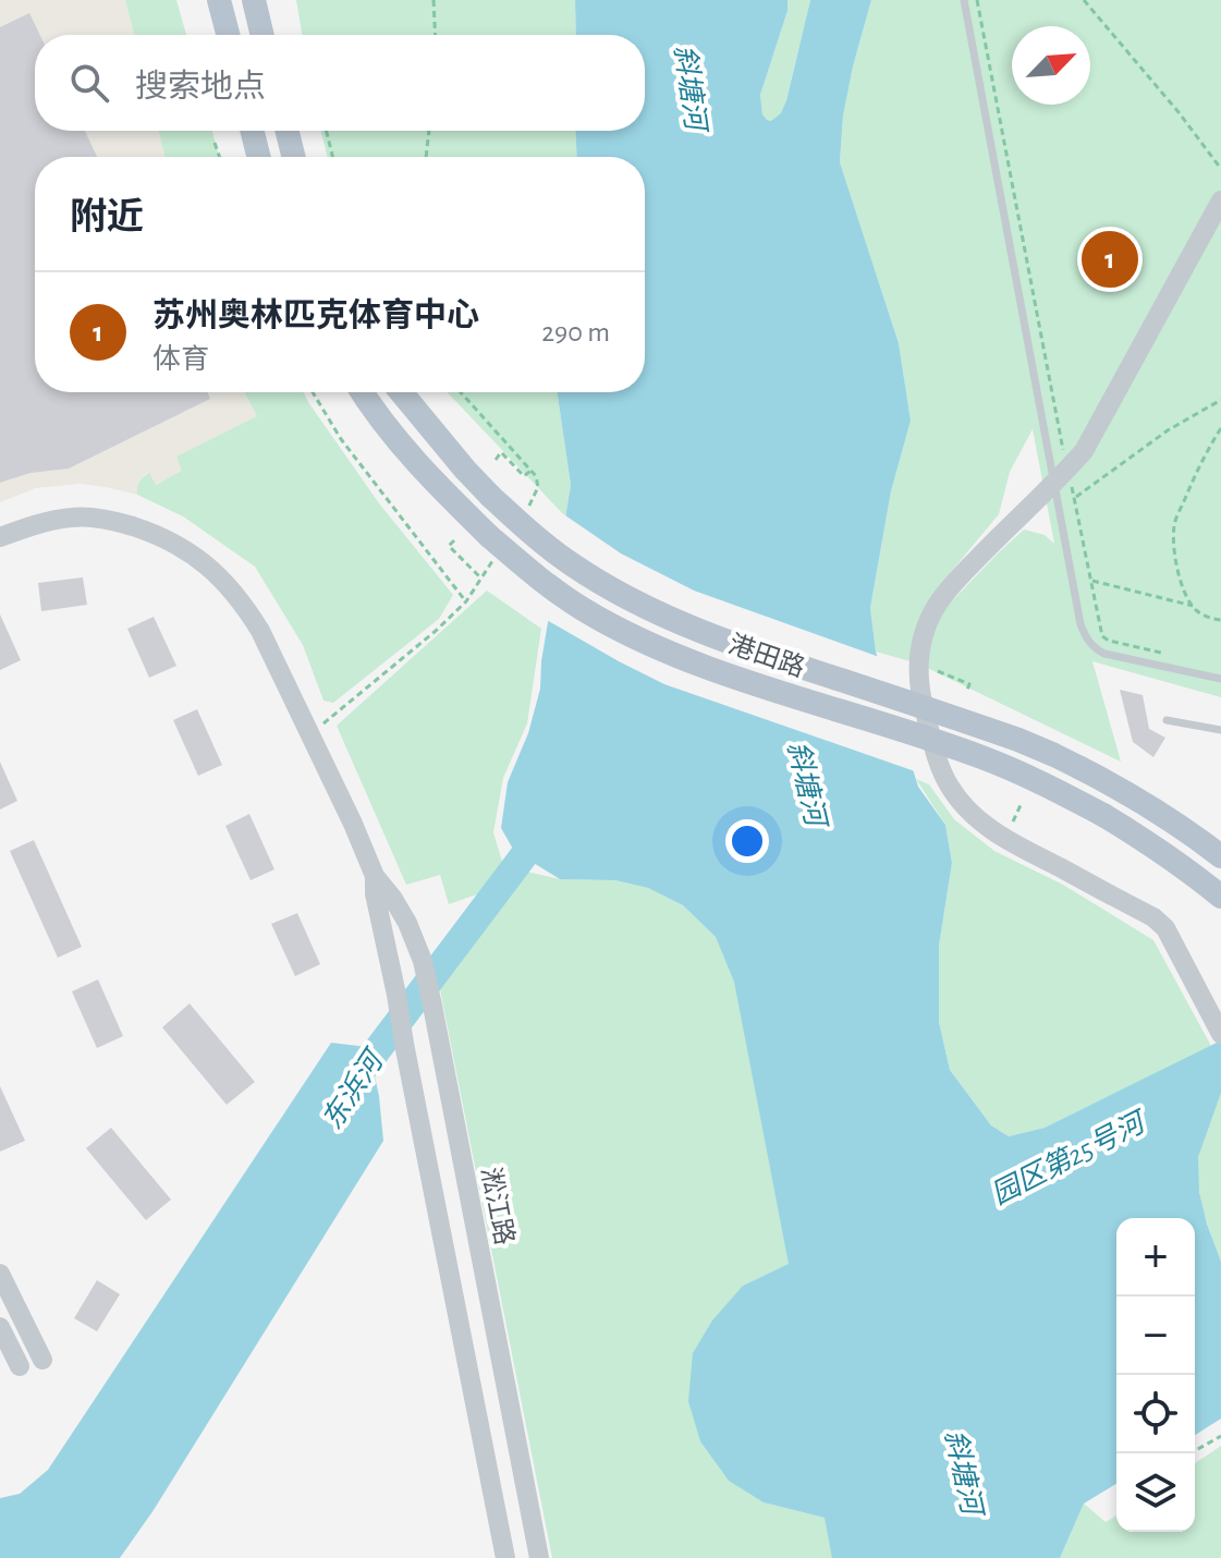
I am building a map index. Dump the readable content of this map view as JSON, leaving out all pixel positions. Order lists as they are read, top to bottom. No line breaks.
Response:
{"streets":{"main road":["港田路"],"street":["淞江路"]},"water":["斜塘河","东浜河","园区第25号河"],"north":"top right","page":{"search":"搜索地点","heading":"附近","pins":"1","list":[{"mark":"1","name":"苏州奥林匹克体育中心","note":"体育","value":"290 m"}],"map_buttons":["+","−"]}}
